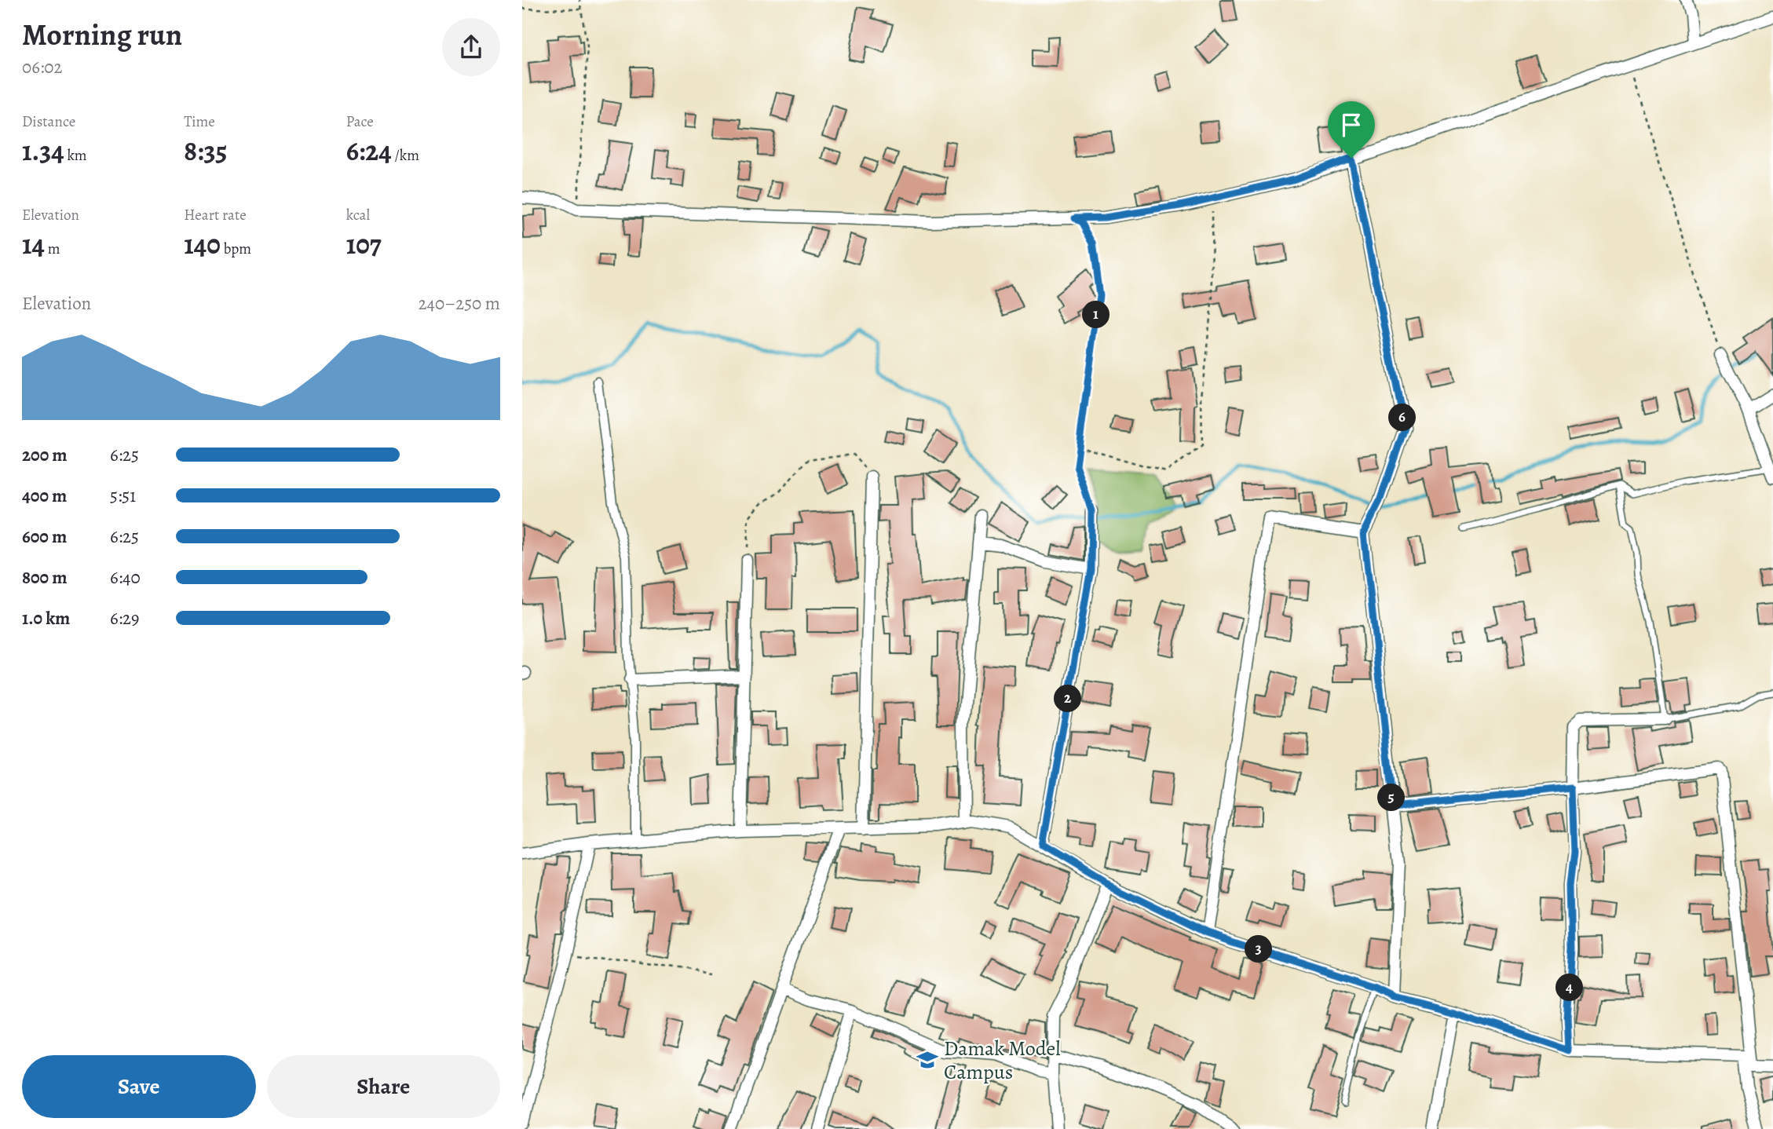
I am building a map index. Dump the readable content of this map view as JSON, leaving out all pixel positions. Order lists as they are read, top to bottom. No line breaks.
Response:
{"places":{"school or university":["Damak Model Campus"]},"page":{"heading":["Morning run","06:02"],"stats":[["Distance","1.34 km"],["Time","8:35"],["Pace","6:24 /km"],["Elevation","14 m"],["Heart rate","140 bpm"],["kcal","107"]],"chart":["Elevation","240–250 m"],"pins":["1","6","2","5","3","4"],"list":[{"name":"200 m","note":"6:25"},{"name":"400 m","note":"5:51"},{"name":"600 m","note":"6:25"},{"name":"800 m","note":"6:40"},{"name":"1.0 km","note":"6:29"}],"buttons":["Save","Share"]}}
